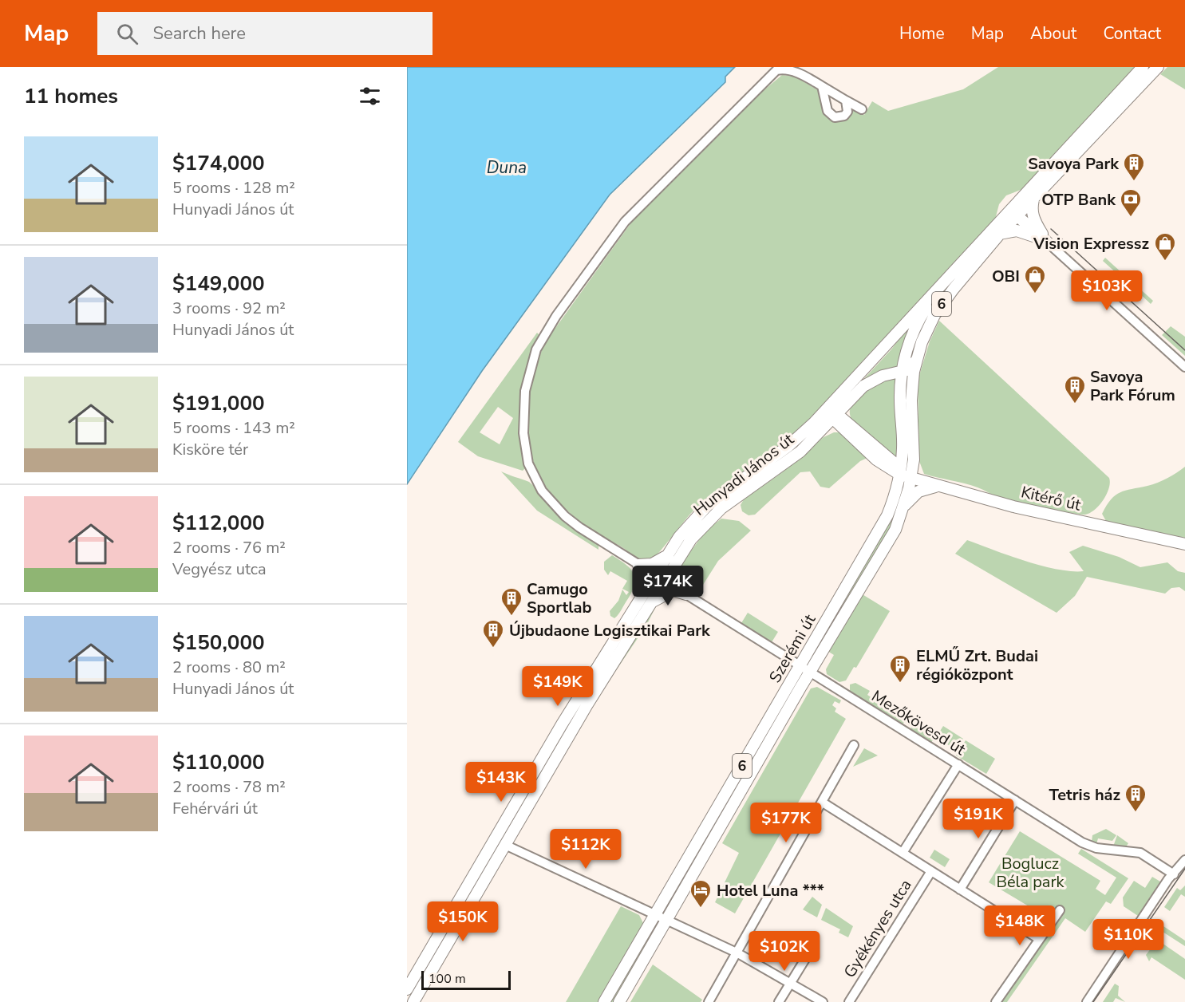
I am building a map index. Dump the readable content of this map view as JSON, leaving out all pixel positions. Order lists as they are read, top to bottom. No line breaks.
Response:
{"streets":{"main road":["6","Hunyadi János út","Kitérő út","Szerémi út"],"street":["Mezőkövesd út","Gyékényes utca"]},"crossings":[["6","Hunyadi János út"],["6","Szerémi út"],["Hunyadi János út","Kitérő út"],["Hunyadi János út","Szerémi út"],["Hunyadi János út","Mezőkövesd út"],["Kitérő út","Szerémi út"],["Szerémi út","Mezőkövesd út"]],"water":["Duna"],"parks":["Boglucz Béla park"],"places":{"building":["Savoya Park","Savoya Park Fórum","Camugo Sportlab","Újbudaone Logisztikai Park","ELMŰ Zrt. Budai régióközpont","Tetris ház"],"bank":["OTP Bank"],"shop":["Vision Expressz","OBI"],"hotel":["Hotel Luna ***"]},"scale_bar":"100 m","page":{"header":"Map","search":"Search here","nav":["Home","Map","About","Contact"],"heading":"11 homes","list":[{"name":"$174,000","note":"5 rooms · 128 m² · Hunyadi János út"},{"name":"$149,000","note":"3 rooms · 92 m² · Hunyadi János út"},{"name":"$191,000","note":"5 rooms · 143 m² · Kisköre tér"},{"name":"$112,000","note":"2 rooms · 76 m² · Vegyész utca"},{"name":"$150,000","note":"2 rooms · 80 m² · Hunyadi János út"},{"name":"$110,000","note":"2 rooms · 78 m² · Fehérvári út"}],"price":["$103K","$174K","$149K","$143K","$191K","$177K","$112K","$150K","$148K","$110K","$102K"],"scale":"100 m"}}
